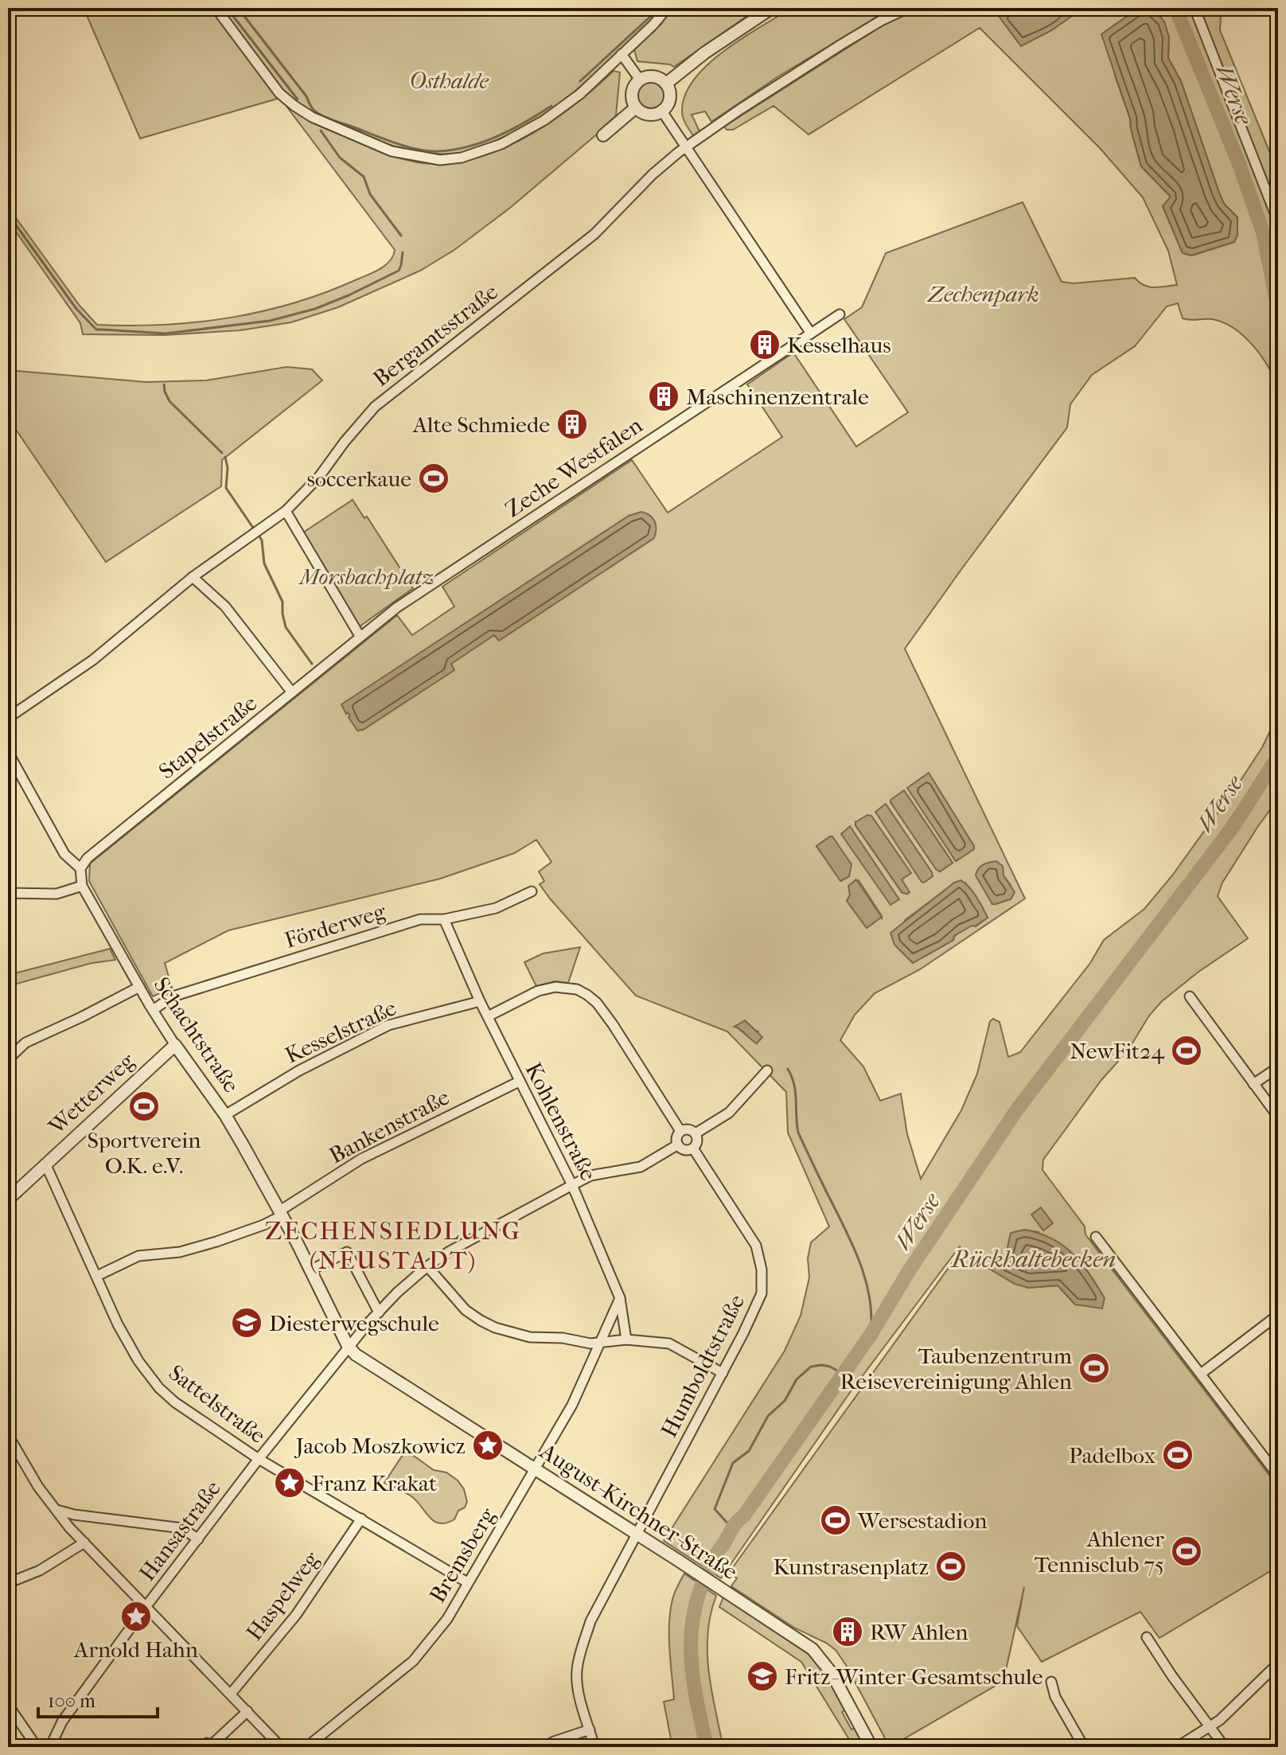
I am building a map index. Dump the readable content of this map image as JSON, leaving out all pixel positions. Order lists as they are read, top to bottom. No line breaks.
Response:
{"streets":{"street":["Bergamtsstraße","Zeche Westfalen","Stapelstraße","Förderweg","Kesselstraße","Schachtstraße","Wetterweg","Kohlenstraße","Bankenstraße","Humboldtstraße","Sattelstraße","August-Kirchner-Straße","Hansastraße","Bremsberg","Haspelweg"]},"crossings":[["Zeche Westfalen","Stapelstraße"],["Stapelstraße","Schachtstraße"],["Förderweg","Schachtstraße"],["Förderweg","Kohlenstraße"],["Kesselstraße","Schachtstraße"],["Kesselstraße","Kohlenstraße"],["Schachtstraße","Wetterweg"],["Schachtstraße","Bankenstraße"],["Schachtstraße","August-Kirchner-Straße"],["Schachtstraße","Hansastraße"],["Wetterweg","Sattelstraße"],["Kohlenstraße","Bankenstraße"],["Kohlenstraße","Hansastraße"],["Bankenstraße","Sattelstraße"],["Humboldtstraße","August-Kirchner-Straße"],["Humboldtstraße","Hansastraße"],["Sattelstraße","Hansastraße"],["Sattelstraße","Bremsberg"],["Sattelstraße","Haspelweg"],["August-Kirchner-Straße","Hansastraße"],["August-Kirchner-Straße","Bremsberg"]],"districts":["ZECHENSIEDLUNG (NEUSTADT)"],"water":["Werse","Rückhaltebecken"],"parks":["Osthalde","Zechenpark","Morsbachplatz"],"places":{"building":["Kesselhaus","Maschinenzentrale","Alte Schmiede","RW Ahlen"],"sports":["soccerkaue","NewFit24","Sportverein O.K. e.V.","Taubenzentrum Reisevereinigung Ahlen","Padelbox","Wersestadion","Ahlener Tennisclub 75","Kunstrasenplatz"],"school or university":["Diesterwegschule","Fritz-Winter-Gesamtschule"],"place":["Jacob Moszkowicz","Franz Krakat","Arnold Hahn"]},"scale_bar":"100 m"}
